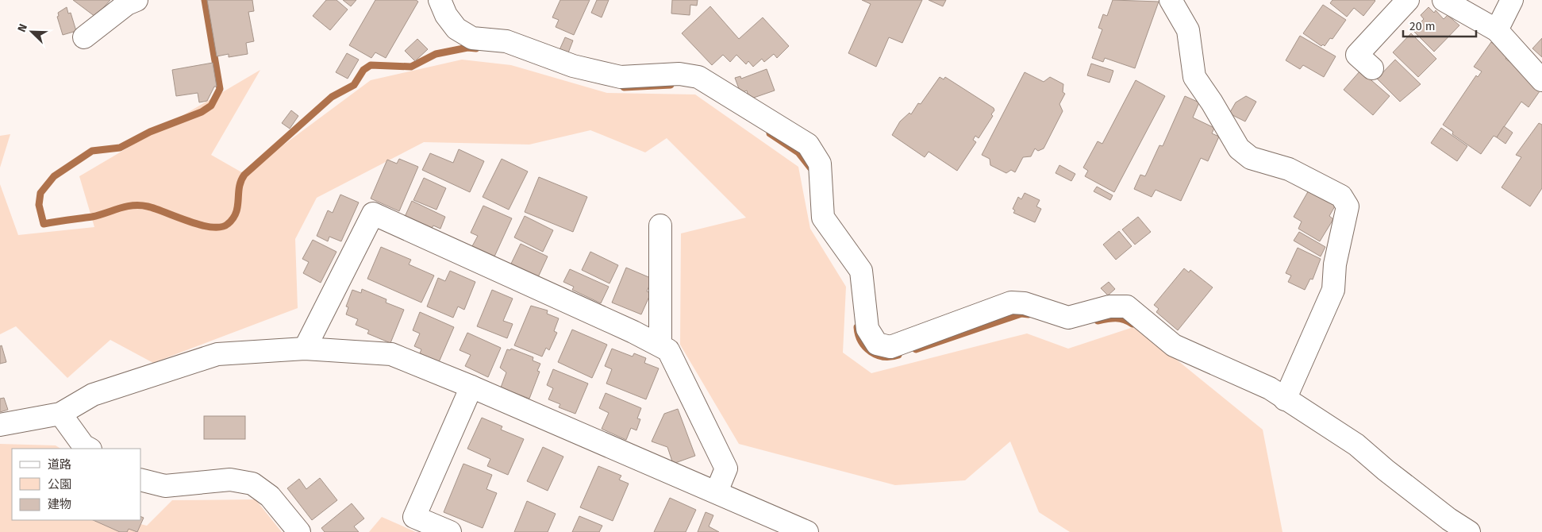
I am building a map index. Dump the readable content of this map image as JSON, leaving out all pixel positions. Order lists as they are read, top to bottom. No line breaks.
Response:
{"legend":["道路","公園","建物"],"scale_bar":"20 m","north":"top left"}
